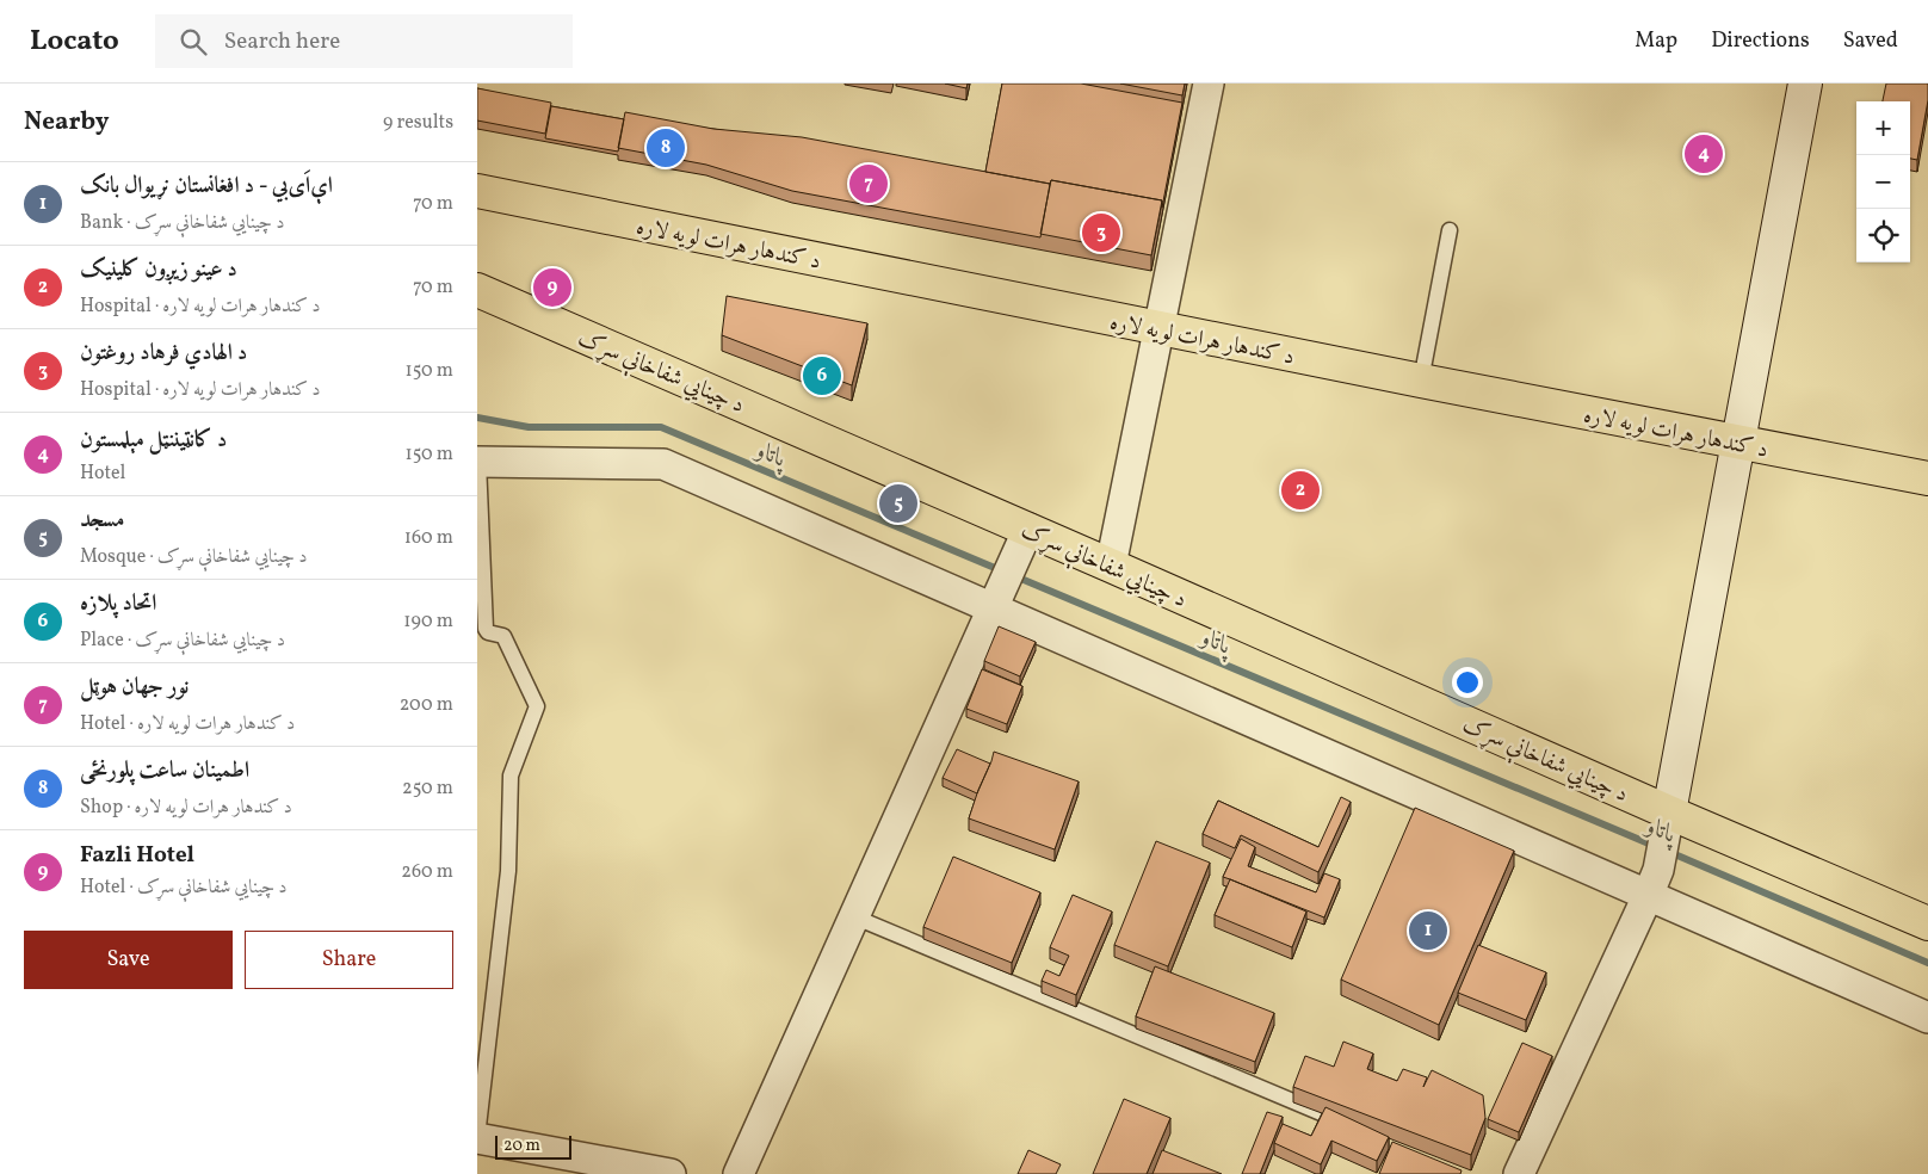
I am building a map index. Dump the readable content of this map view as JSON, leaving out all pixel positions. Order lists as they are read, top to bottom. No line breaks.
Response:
{"streets":{"main road":["د کندهار هرات لویه لاره","د چينايي شفاخانې سړک"]},"water":["پاتاو"],"scale_bar":"20 m","page":{"header":"Locato","search":"Search here","nav":["Map","Directions","Saved"],"heading":["Nearby","9 results"],"map_buttons":["+","−"],"pins":["8","4","7","3","9","6","2","5","1"],"list":[{"mark":"1","name":"اې‌اَی‌بي - د افغانستان نړیوال بانک","note":"Bank · د چينايي شفاخانې سړک","value":"70 m"},{"mark":"2","name":"د عینو زیږون کلینیک","note":"Hospital · د کندهار هرات لویه لاره","value":"70 m"},{"mark":"3","name":"د الهادي فرهاد روغتون","note":"Hospital · د کندهار هرات لویه لاره","value":"150 m"},{"mark":"4","name":"د کانټيننټل مېلمستون","note":"Hotel","value":"150 m"},{"mark":"5","name":"مسجد","note":"Mosque · د چينايي شفاخانې سړک","value":"160 m"},{"mark":"6","name":"اتحاد پلازه","note":"Place · د چينايي شفاخانې سړک","value":"190 m"},{"mark":"7","name":"نور جهان هوټل","note":"Hotel · د کندهار هرات لویه لاره","value":"200 m"},{"mark":"8","name":"اطمینان ساعت پلورنځی","note":"Shop · د کندهار هرات لویه لاره","value":"250 m"},{"mark":"9","name":"Fazli Hotel","note":"Hotel · د چينايي شفاخانې سړک","value":"260 m"}],"buttons":["Save","Share"],"scale":"20 m"}}
